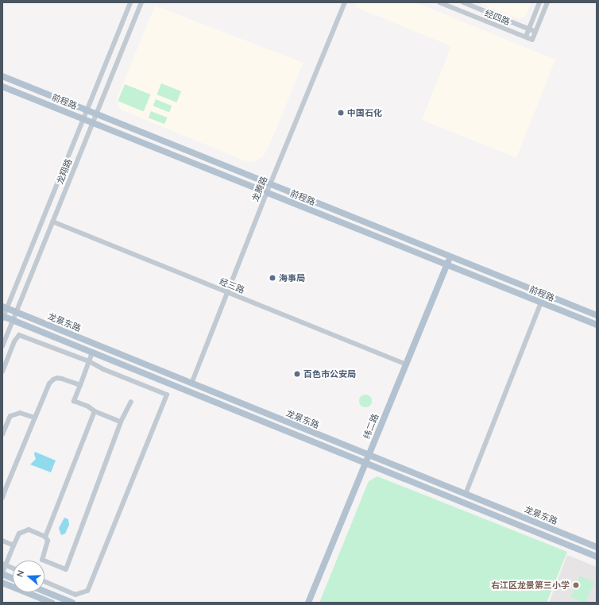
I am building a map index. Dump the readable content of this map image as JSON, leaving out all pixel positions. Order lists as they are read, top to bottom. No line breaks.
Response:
{"streets":{"main road":["前程路","龙景东路","纬二路"],"street":["经四路","龙翔路","龙腾路","经三路"]},"crossings":[["前程路","龙翔路"],["前程路","龙腾路"],["前程路","纬二路"],["龙翔路","经三路"],["龙翔路","龙景东路"],["龙腾路","经三路"],["龙腾路","龙景东路"],["经三路","纬二路"],["龙景东路","纬二路"]],"places":["中国石化","海事局","百色市公安局","右江区龙景第三小学"],"north":"left"}
